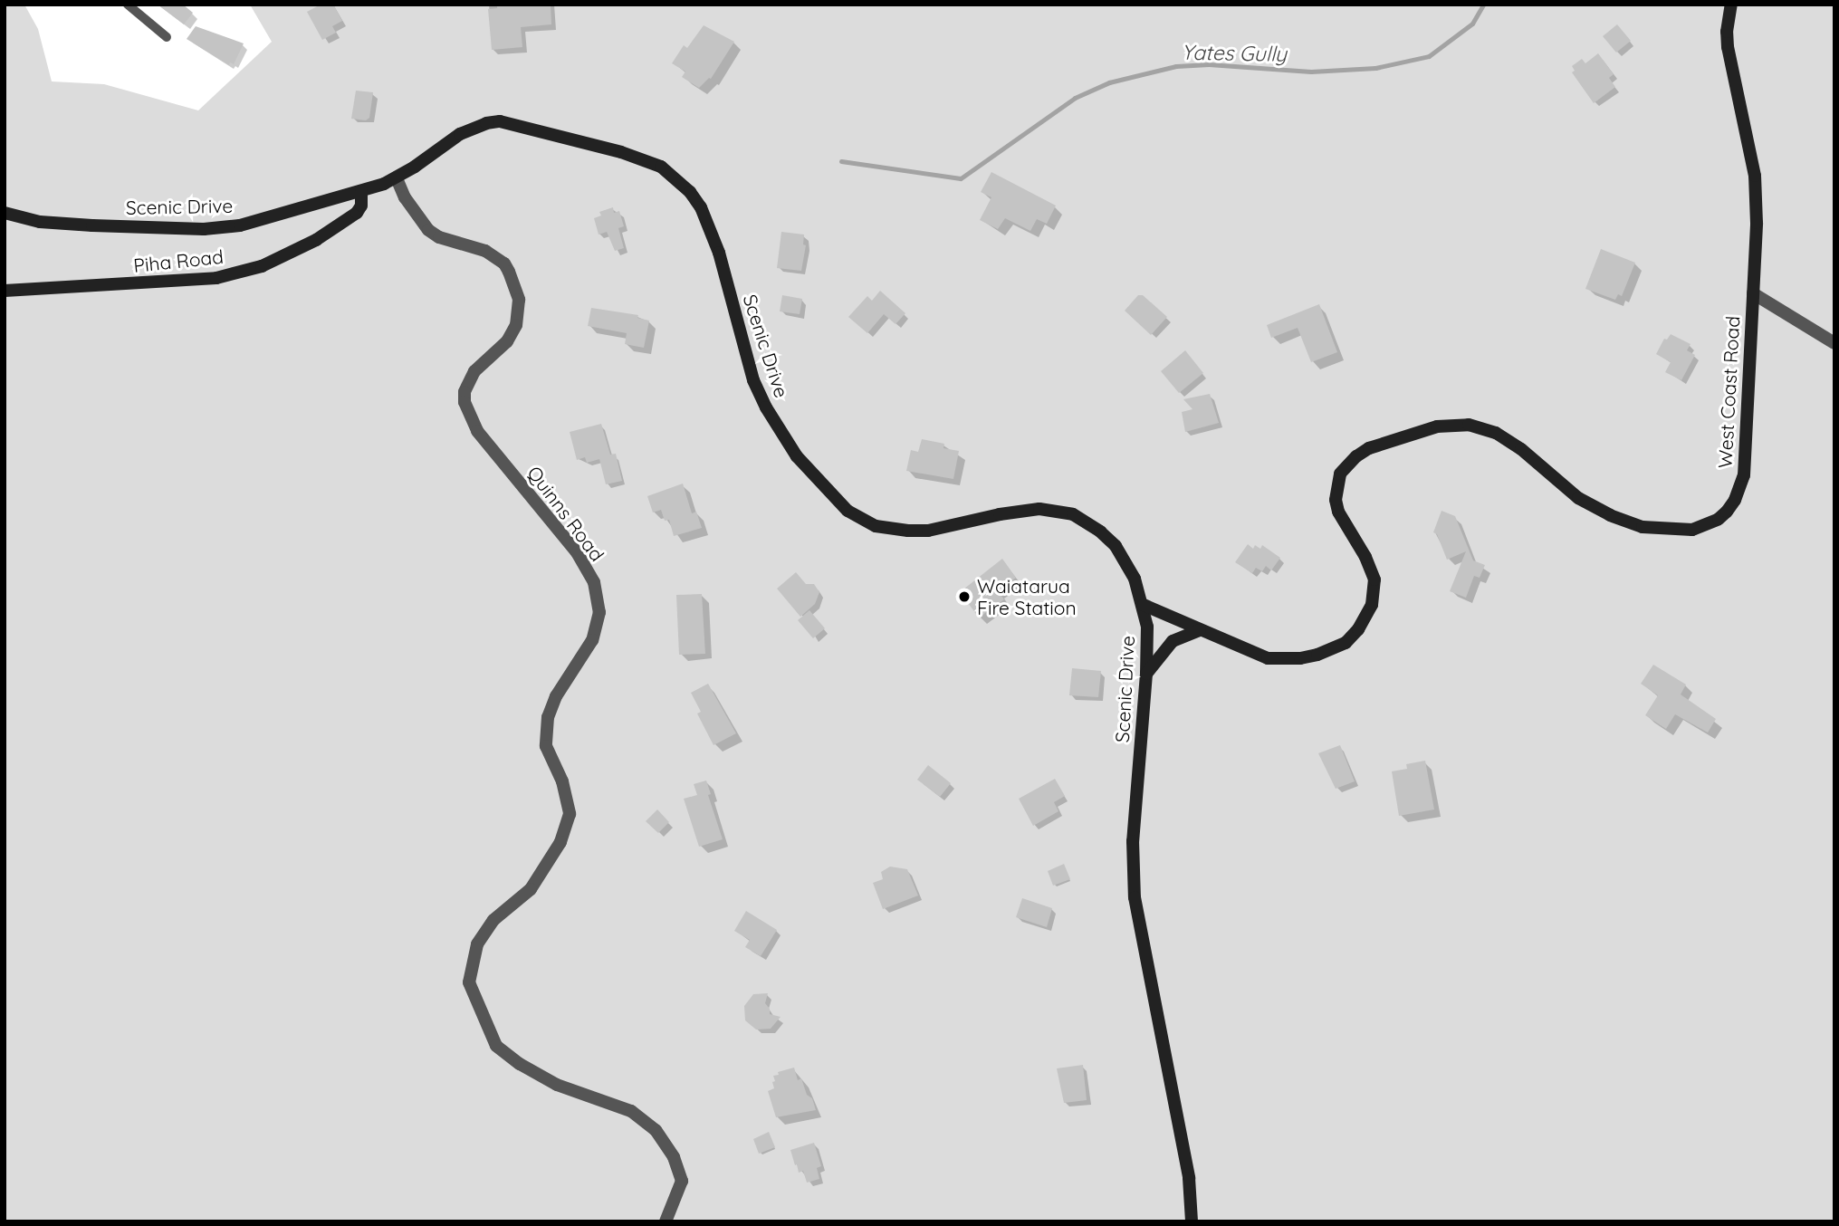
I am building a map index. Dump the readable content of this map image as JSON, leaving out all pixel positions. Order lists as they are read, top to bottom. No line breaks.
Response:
{"streets":{"main road":["Scenic Drive","Piha Road","West Coast Road"],"street":["Quinns Road"]},"crossings":[["Scenic Drive","Piha Road"],["Scenic Drive","West Coast Road"],["Scenic Drive","Quinns Road"]],"water":["Yates Gully"],"places":["Waiatarua Fire Station"]}
